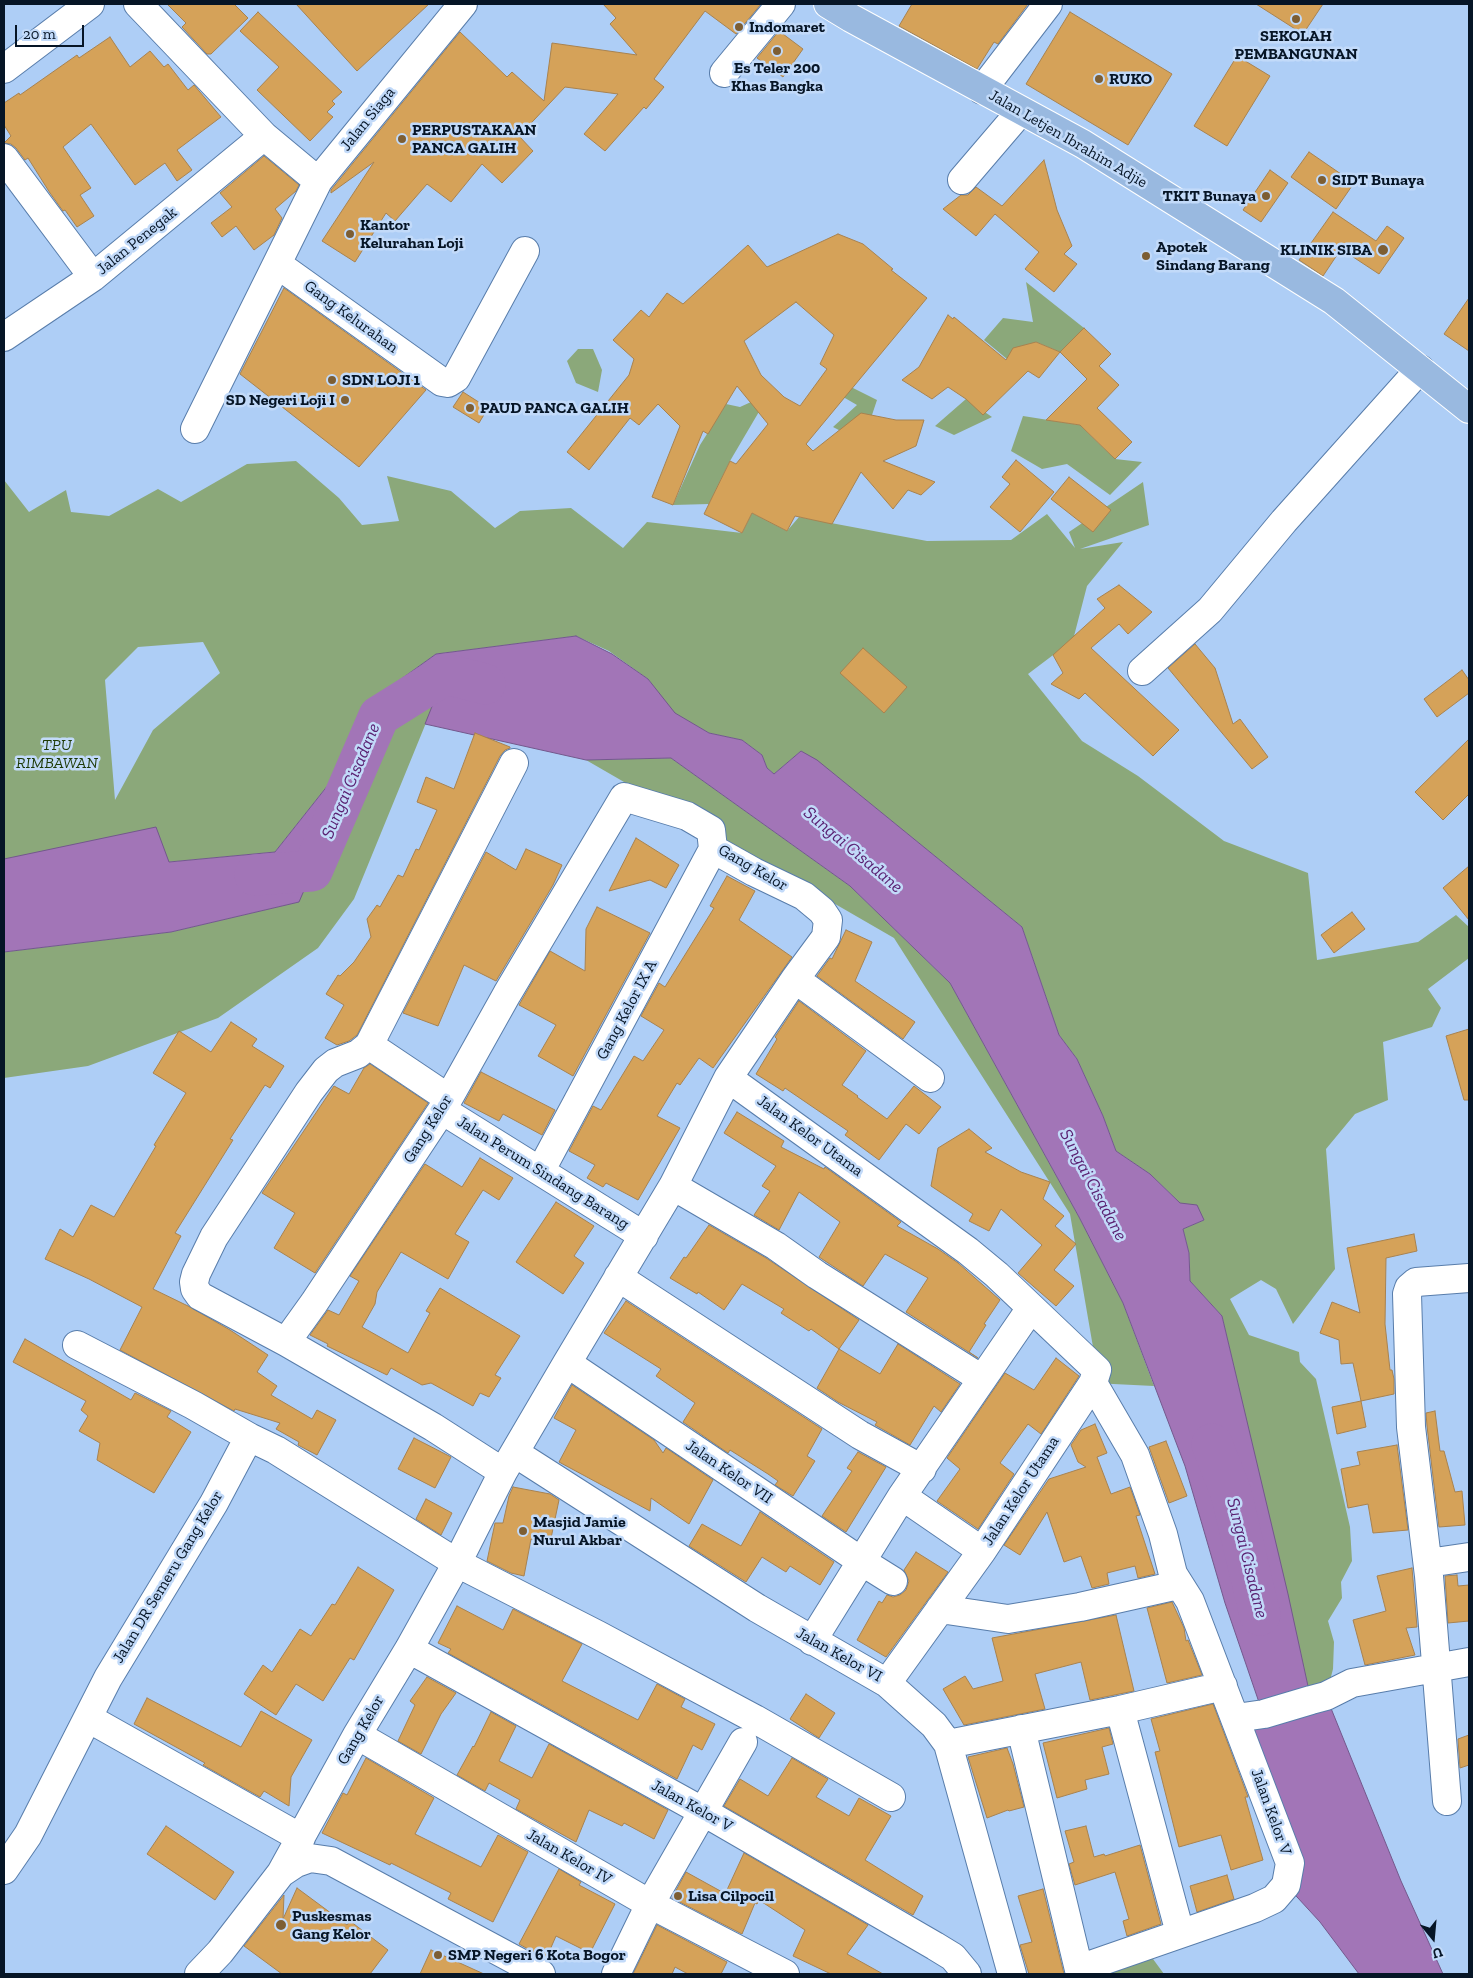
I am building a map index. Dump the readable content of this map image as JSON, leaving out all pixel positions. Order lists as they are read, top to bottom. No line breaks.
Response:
{"streets":{"main road":["Jalan Letjen Ibrahim Adjie"],"street":["Jalan Siaga","Jalan Penegak","Gang Kelurahan","Gang Kelor","Gang Kelor IX A","Jalan Kelor Utama","Jalan Perum Sindang Barang","Jalan Kelor VII","Jalan DR Semeru Gang Kelor","Jalan Kelor VI","Jalan Kelor V","Jalan Kelor IV"]},"crossings":[["Jalan Siaga","Gang Kelurahan"],["Gang Kelor","Gang Kelor IX A"],["Gang Kelor","Jalan Kelor Utama"],["Gang Kelor","Jalan Perum Sindang Barang"],["Gang Kelor","Jalan Kelor VII"],["Gang Kelor","Jalan Kelor VI"],["Gang Kelor","Jalan Kelor V"],["Gang Kelor","Jalan Kelor IV"],["Gang Kelor IX A","Jalan Perum Sindang Barang"],["Jalan Kelor Utama","Jalan Kelor VI"],["Jalan Kelor Utama","Jalan Kelor V"]],"water":["Sungai Cisadane"],"parks":["TPU RIMBAWAN"],"places":["SEKOLAH PEMBANGUNAN","Indomaret","Es Teler 200 Khas Bangka","RUKO","PERPUSTAKAAN PANCA GALIH","SIDT Bunaya","TKIT Bunaya","Kantor Kelurahan Loji","KLINIK SIBA","Apotek Sindang Barang","SDN LOJI 1","SD Negeri Loji I","PAUD PANCA GALIH","Masjid Jamie Nurul Akbar","Lisa Cilpocil","Puskesmas Gang Kelor","SMP Negeri 6 Kota Bogor"],"scale_bar":"20 m","north":"bottom"}
